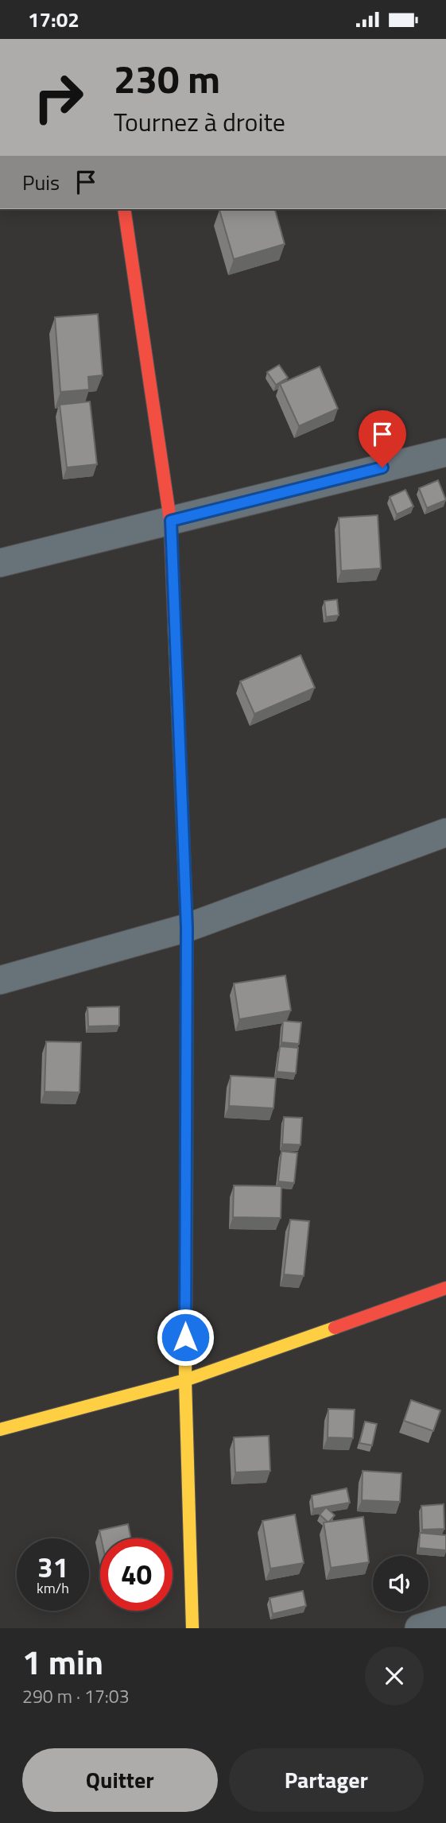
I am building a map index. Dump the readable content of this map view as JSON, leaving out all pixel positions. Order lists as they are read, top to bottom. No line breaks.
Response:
{"page":{"status":"17:02","turn":["230 m","Tournez à droite"],"then":"Puis","speed":"31 km/h","limit":"40","heading":["1 min","290 m · 17:03"],"buttons":["Quitter","Partager"]}}
